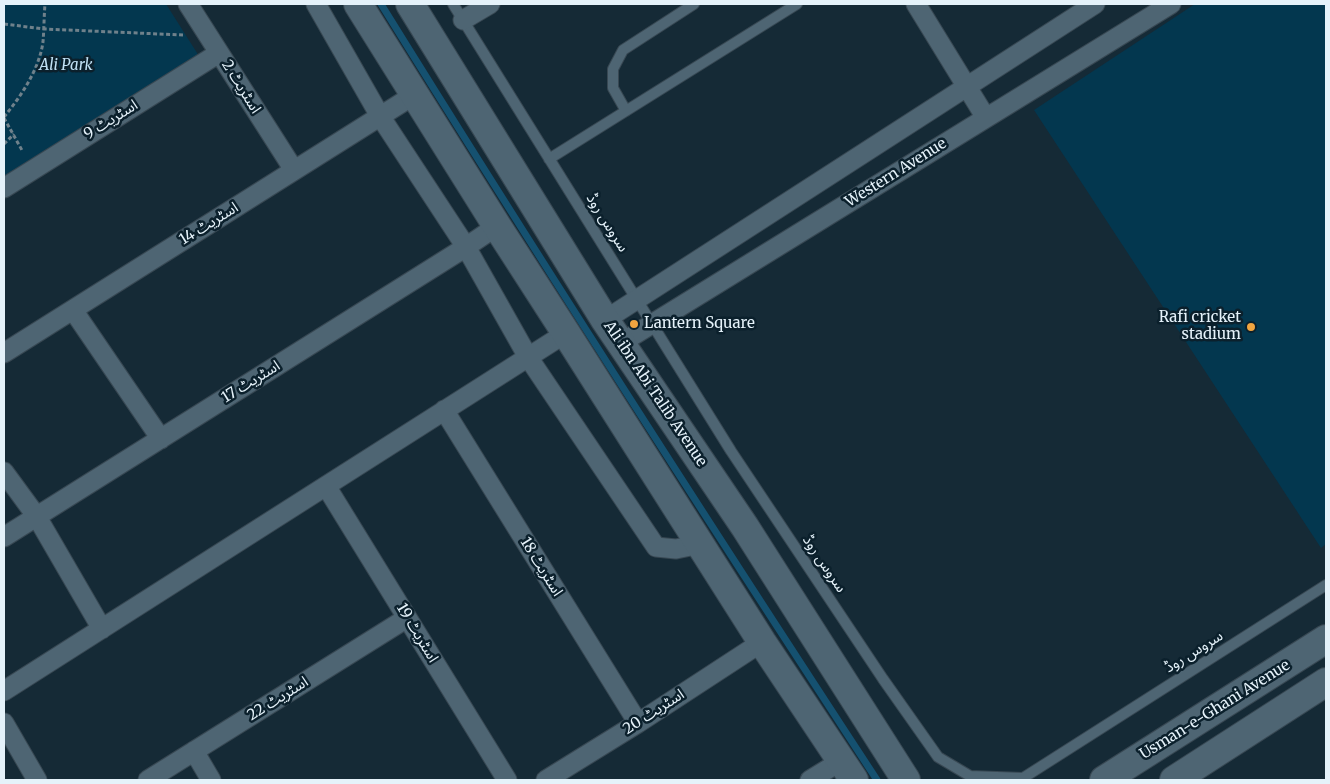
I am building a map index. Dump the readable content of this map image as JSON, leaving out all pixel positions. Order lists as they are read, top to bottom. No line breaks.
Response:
{"streets":{"main road":["Ali ibn Abi Talib Avenue","Usman-e-Ghani Avenue"],"street":["اسٹریٹ 2","اسٹریٹ 9","Western Avenue","اسٹریٹ 14","اسٹریٹ 17","اسٹریٹ 18","اسٹریٹ 19","اسٹریٹ 22","اسٹریٹ 20"],"lane":["سروس روڈ"]},"crossings":[["اسٹریٹ 2","اسٹریٹ 9"],["اسٹریٹ 2","اسٹریٹ 14"],["Western Avenue","سروس روڈ"],["Western Avenue","Ali ibn Abi Talib Avenue"],["اسٹریٹ 18","اسٹریٹ 20"],["اسٹریٹ 19","اسٹریٹ 22"]],"parks":["Ali Park"],"places":["Lantern Square","Rafi cricket stadium"]}
